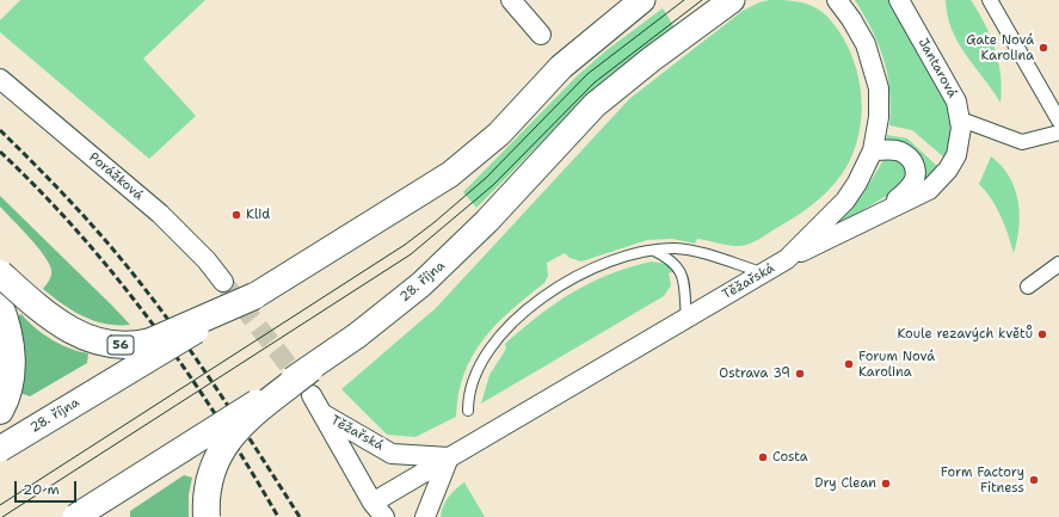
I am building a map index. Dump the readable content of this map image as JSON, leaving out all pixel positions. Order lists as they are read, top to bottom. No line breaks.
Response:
{"streets":{"highway":["56"],"street":["Jantarová","Porážková","28. října","Těžařská"]},"crossings":[["Jantarová","Těžařská"],["28. října","56"]],"places":["Gate Nová Karolina","Klid","Koule rezavých květů","Forum Nová Karolina","Ostrava 39","Costa","Form Factory Fitness","Dry Clean"],"scale_bar":"20 m"}
